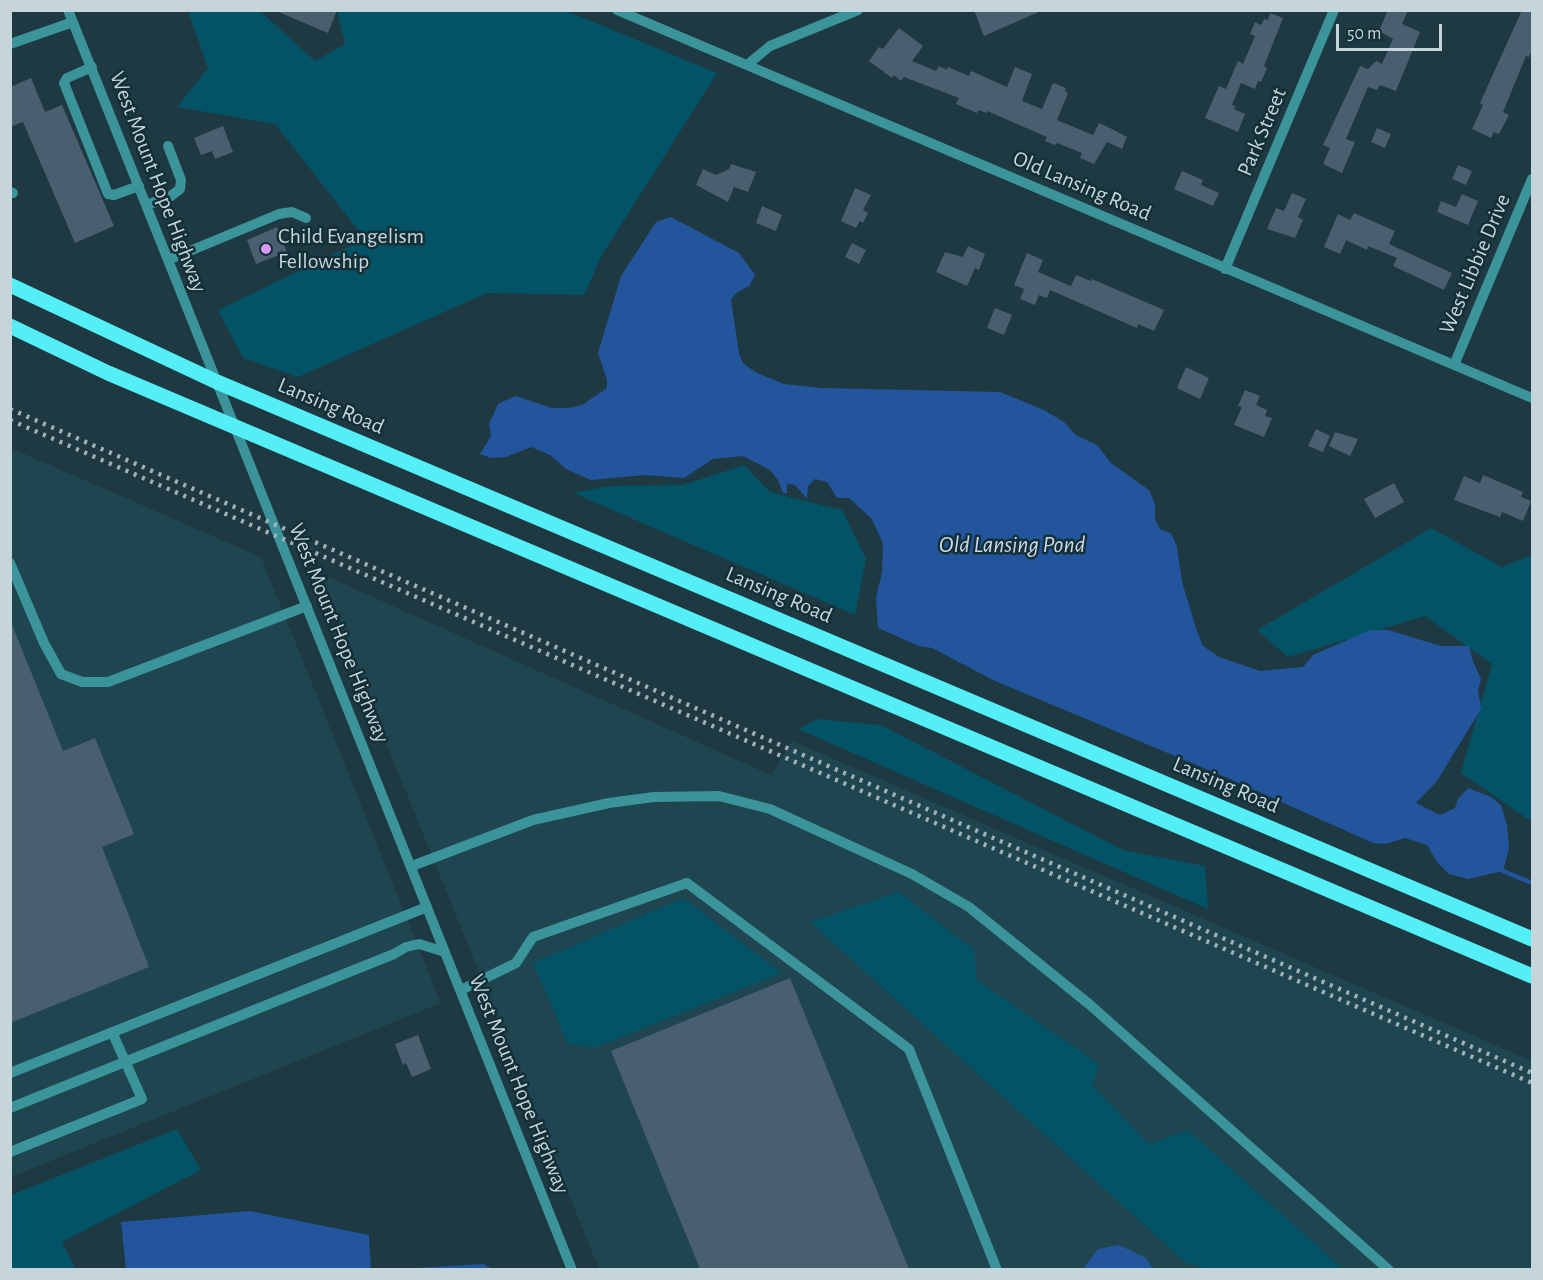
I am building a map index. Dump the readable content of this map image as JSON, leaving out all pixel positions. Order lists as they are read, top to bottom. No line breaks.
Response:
{"streets":{"main road":["Lansing Road"],"street":["Park Street","West Mount Hope Highway","Old Lansing Road","West Libbie Drive"]},"crossings":[["Park Street","Old Lansing Road"],["West Mount Hope Highway","Lansing Road"],["Old Lansing Road","West Libbie Drive"]],"water":["Old Lansing Pond"],"places":["Child Evangelism Fellowship"],"scale_bar":"50 m"}
